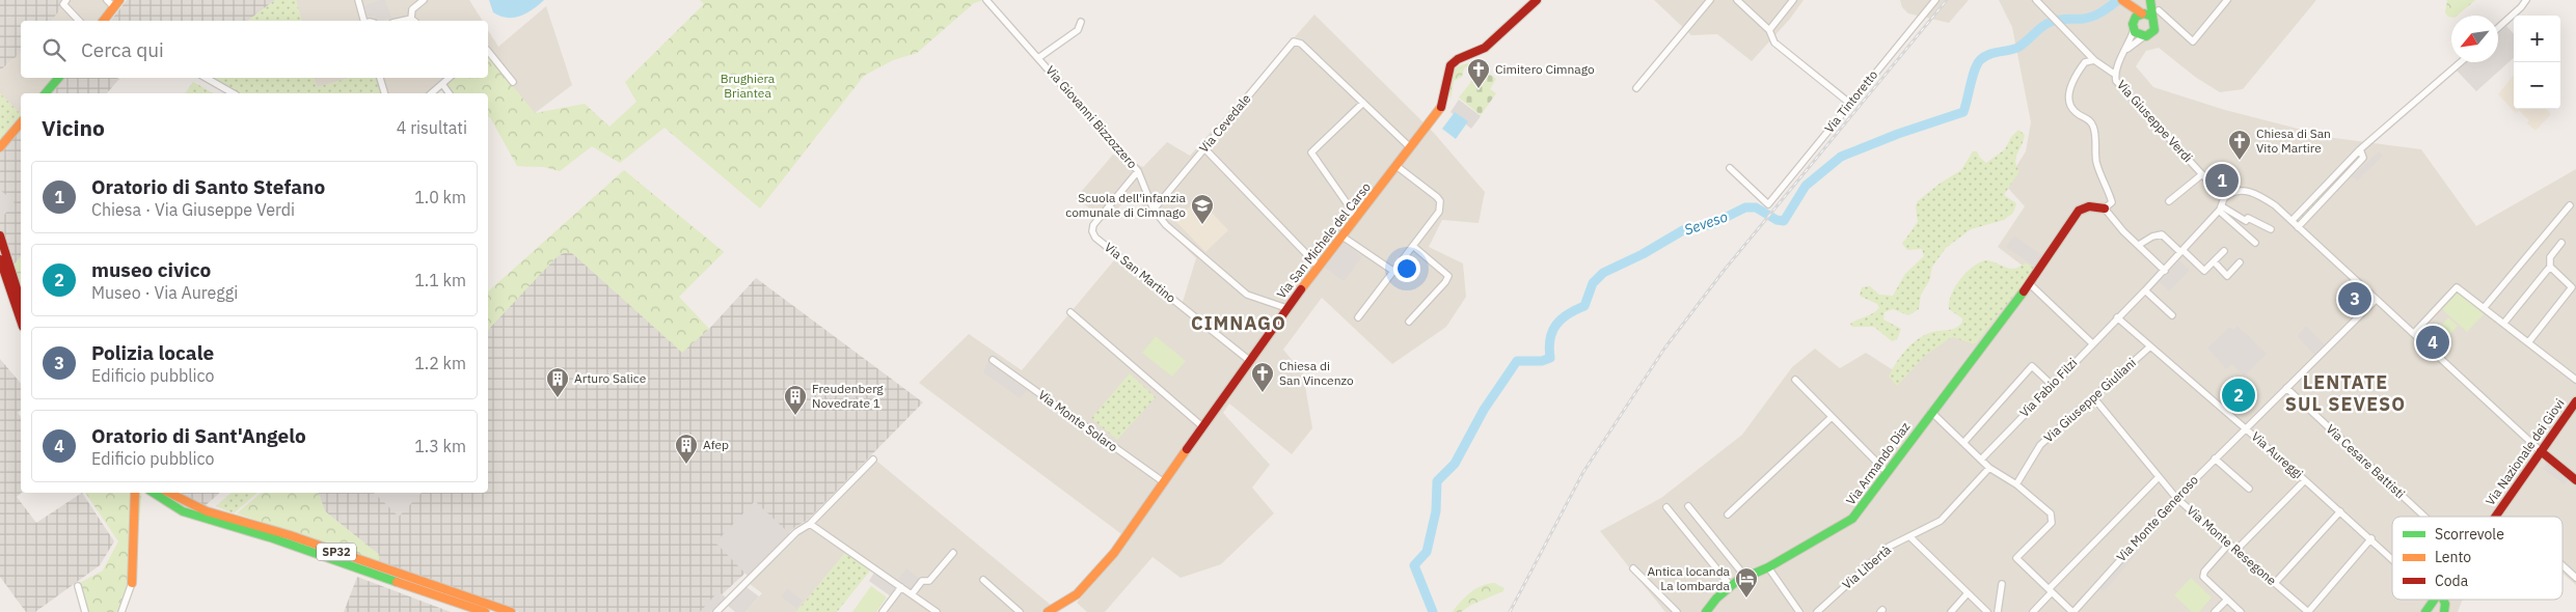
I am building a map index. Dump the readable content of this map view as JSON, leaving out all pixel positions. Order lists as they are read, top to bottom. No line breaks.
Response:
{"streets":{"street":["Via Tintoretto","Via Giovanni Bizzozzero","Via Giuseppe Verdi","Via Cevedale","Via San Michele del Carso","Via San Martino","Via Fabio Filzi","Via Giuseppe Giuliani","Via Monte Solaro","Via Nazionale dei Giovi","Via Aureggi","Via Cesare Battisti","Via Armando Diaz","Via Monte Generoso","Via Monte Resegone","SP32","Via Libertà"]},"crossings":[["Via Giovanni Bizzozzero","Via Cevedale"],["Via Giovanni Bizzozzero","Via San Michele del Carso"],["Via Giovanni Bizzozzero","Via San Martino"],["Via San Michele del Carso","Via San Martino"],["Via San Michele del Carso","Via Monte Solaro"],["Via Fabio Filzi","Via Aureggi"],["Via Giuseppe Giuliani","Via Aureggi"],["Via Giuseppe Giuliani","Via Monte Resegone"],["Via Aureggi","Via Monte Generoso"],["Via Cesare Battisti","Via Monte Generoso"],["Via Monte Generoso","Via Monte Resegone"]],"districts":["CIMNAGO","LENTATE SUL SEVESO"],"water":["Seveso"],"parks":["Brughiera Briantea"],"places":{"church":["Cimitero Cimnago","Chiesa di San Vito Martire","Chiesa di San Vincenzo"],"school or university":["Scuola dell'infanzia comunale di Cimnago"],"building":["Arturo Salice","Freudenberg Novedrate 1","Afep"],"hotel":["Antica locanda La lombarda"]},"legend":["Scorrevole","Lento","Coda"],"north":"bottom left","page":{"map_buttons":["+","−"],"search":"Cerca qui","heading":["Vicino","4 risultati"],"list":[{"mark":"1","name":"Oratorio di Santo Stefano","note":"Chiesa · Via Giuseppe Verdi","value":"1.0 km"},{"mark":"2","name":"museo civico","note":"Museo · Via Aureggi","value":"1.1 km"},{"mark":"3","name":"Polizia locale","note":"Edificio pubblico","value":"1.2 km"},{"mark":"4","name":"Oratorio di Sant'Angelo","note":"Edificio pubblico","value":"1.3 km"}],"pins":["1","3","4","2"]}}
